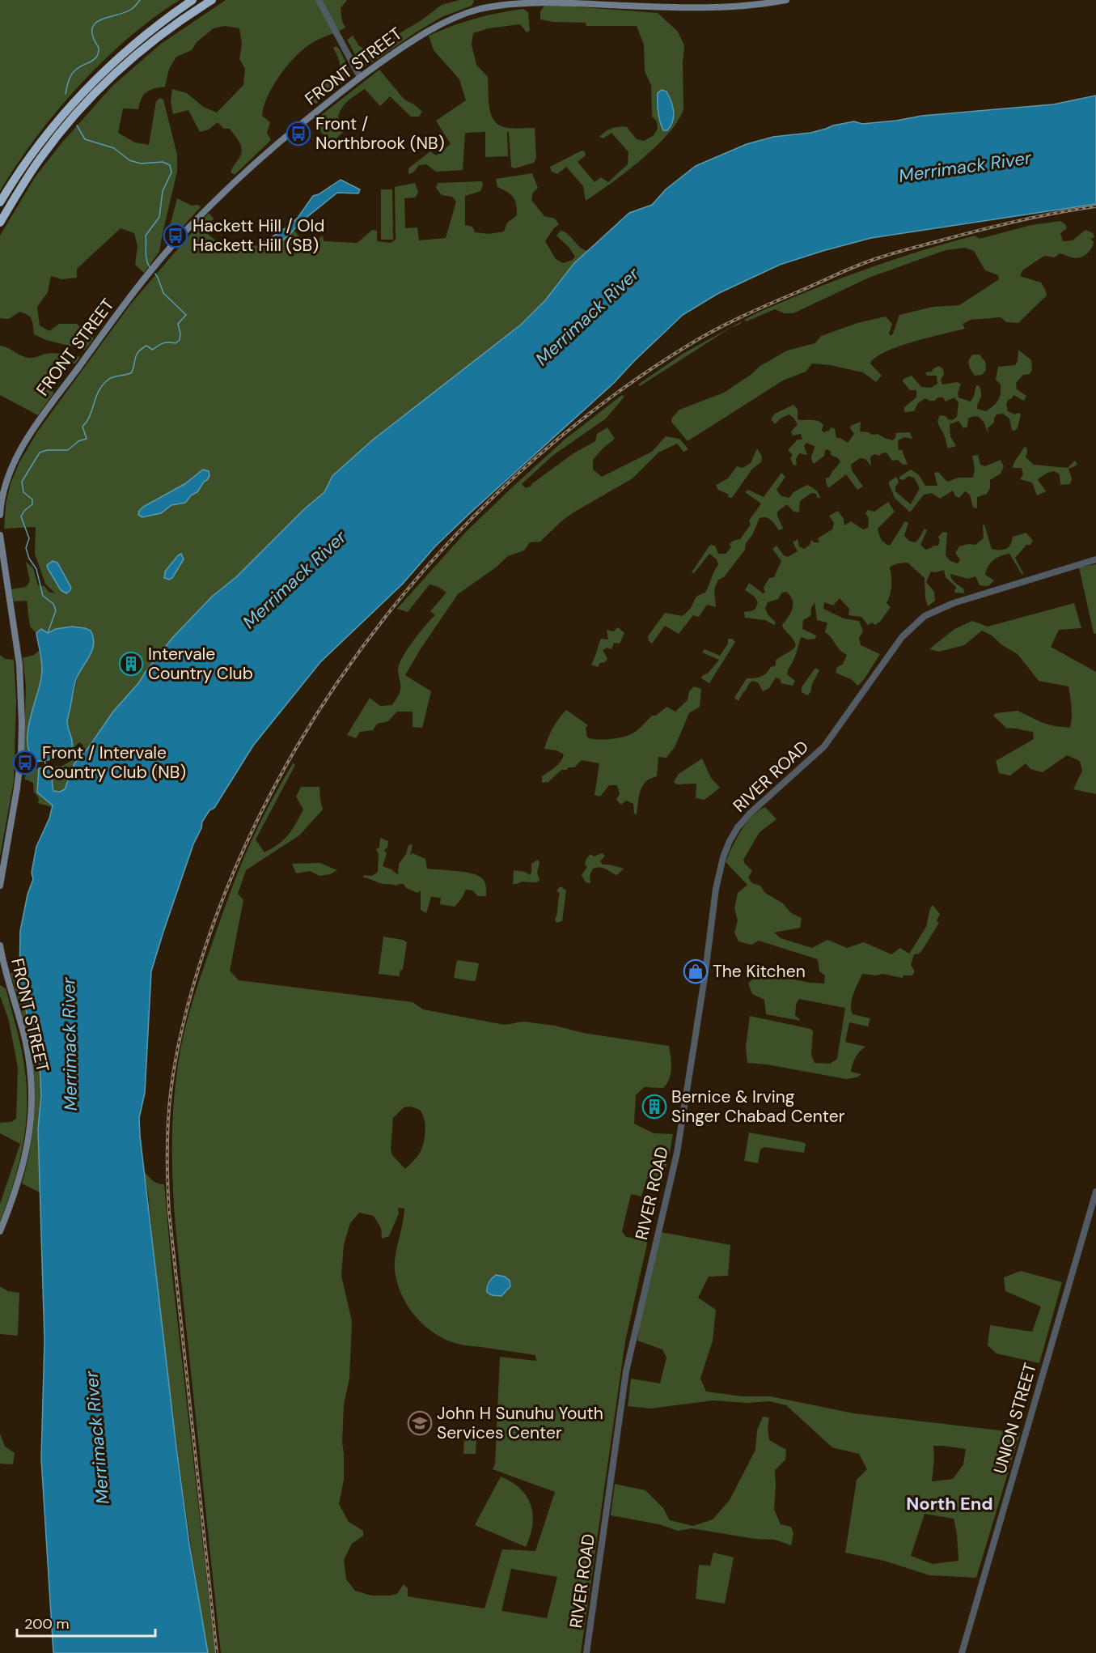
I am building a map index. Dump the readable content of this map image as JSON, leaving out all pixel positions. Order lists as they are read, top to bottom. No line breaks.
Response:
{"streets":{"main road":["FRONT STREET"],"street":["RIVER ROAD","UNION STREET"]},"districts":["North End"],"water":["Merrimack River"],"places":{"bus stop":["Front / Northbrook (NB)","Hackett Hill / Old Hackett Hill (SB)","Front / Intervale Country Club (NB)"],"building":["Intervale Country Club","Bernice & Irving Singer Chabad Center"],"shop":["The Kitchen"],"school or university":["John H Sunuhu Youth Services Center"]},"scale_bar":"200 m"}
